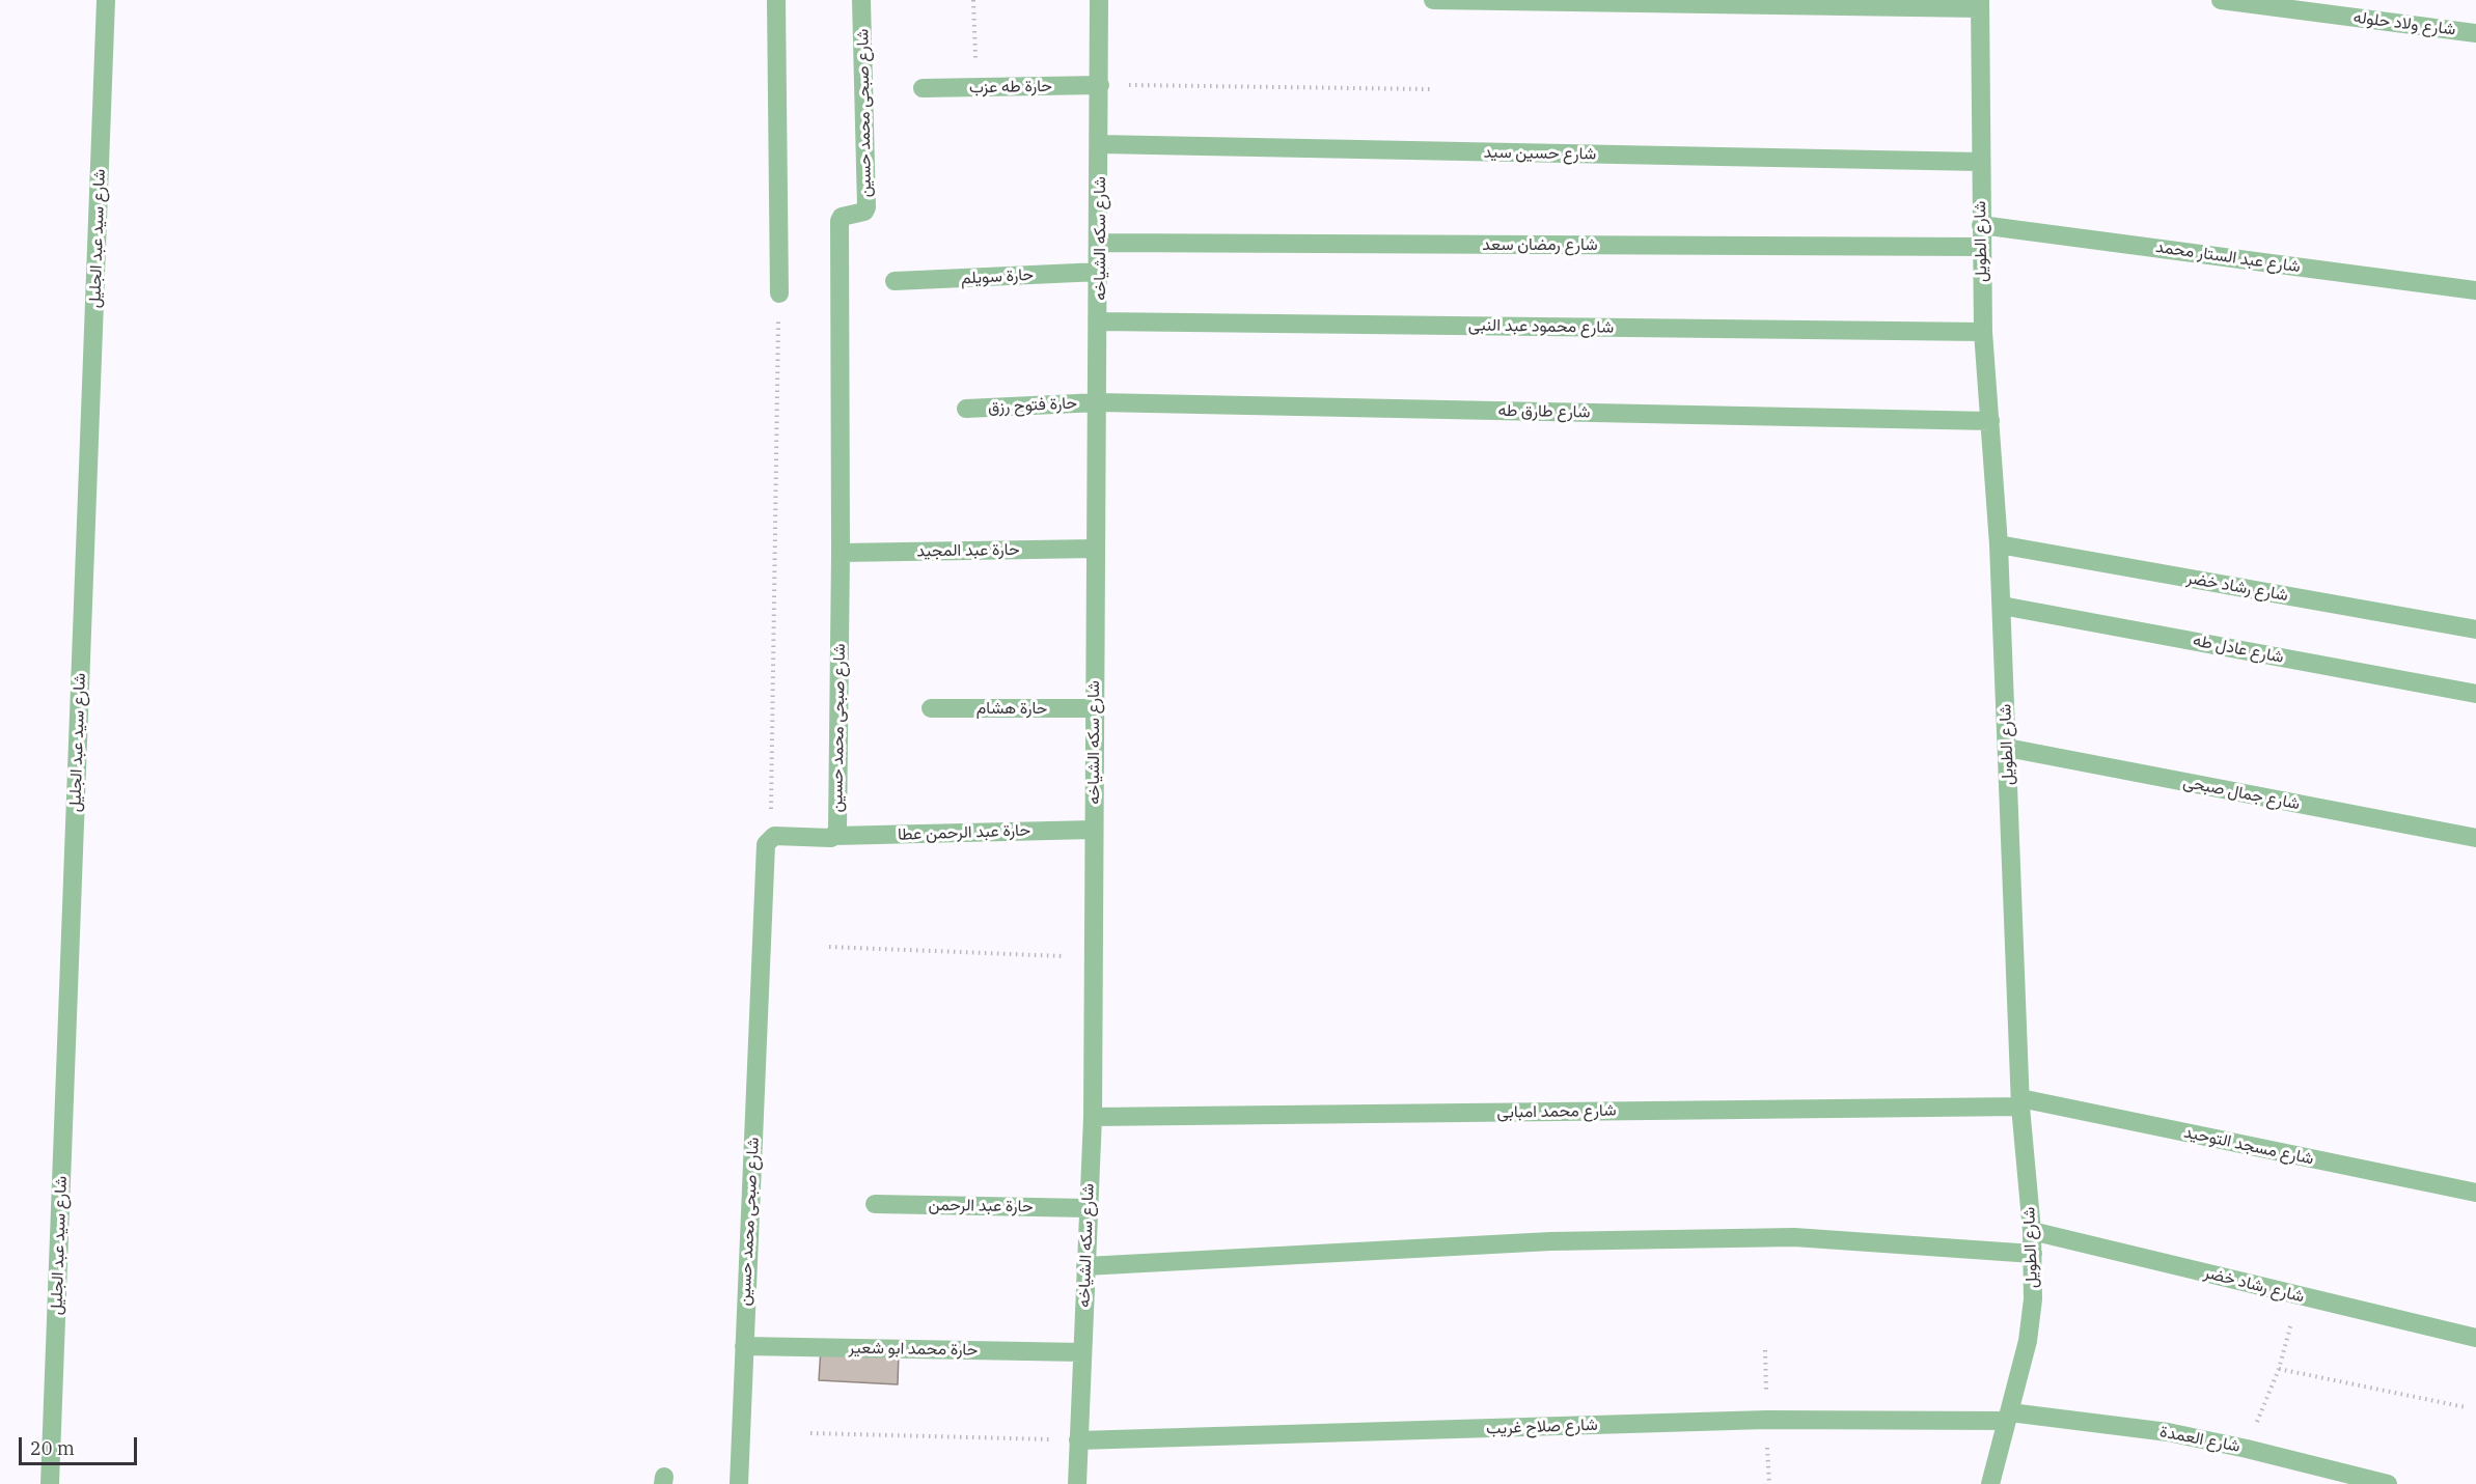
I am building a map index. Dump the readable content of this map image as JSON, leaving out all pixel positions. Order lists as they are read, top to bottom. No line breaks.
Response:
{"streets":{"street":["شارع ولاد حلوله","حارة طه عزب","شارع صبحى محمد حسين","شارع حسين سيد","شارع سيد عبد الجليل","شارع سكه الشياخه","شارع الطويل","شارع رمضان سعد","شارع عبد الستار محمد","حارة سويلم","شارع محمود عبد النبى","حارة فتوح رزق","شارع طارق طه","حارة عبد المجيد","شارع رشاد خضر","شارع عادل طه","حارة هشام","شارع جمال صبحى","حارة عبد الرحمن عطا","شارع محمد امبابى","شارع مسجد التوحيد","حارة عبد الرحمن","حارة محمد ابو شعير","شارع صلاح غريب","شارع العمدة"]},"crossings":[["حارة طه عزب","شارع سكه الشياخه"],["شارع صبحى محمد حسين","حارة عبد المجيد"],["شارع صبحى محمد حسين","حارة عبد الرحمن عطا"],["شارع صبحى محمد حسين","حارة محمد ابو شعير"],["شارع حسين سيد","شارع سكه الشياخه"],["شارع حسين سيد","شارع الطويل"],["شارع سكه الشياخه","شارع رمضان سعد"],["شارع سكه الشياخه","حارة سويلم"],["شارع سكه الشياخه","شارع محمود عبد النبى"],["شارع سكه الشياخه","حارة فتوح رزق"],["شارع سكه الشياخه","شارع طارق طه"],["شارع سكه الشياخه","حارة عبد المجيد"],["شارع سكه الشياخه","حارة هشام"],["شارع سكه الشياخه","حارة عبد الرحمن عطا"],["شارع سكه الشياخه","شارع محمد امبابى"],["شارع سكه الشياخه","حارة عبد الرحمن"],["شارع سكه الشياخه","حارة محمد ابو شعير"],["شارع سكه الشياخه","شارع صلاح غريب"],["شارع الطويل","شارع رمضان سعد"],["شارع الطويل","شارع عبد الستار محمد"],["شارع الطويل","شارع محمود عبد النبى"],["شارع الطويل","شارع طارق طه"],["شارع الطويل","شارع رشاد خضر"],["شارع الطويل","شارع عادل طه"],["شارع الطويل","شارع جمال صبحى"],["شارع الطويل","شارع محمد امبابى"],["شارع الطويل","شارع مسجد التوحيد"],["شارع الطويل","شارع صلاح غريب"],["شارع الطويل","شارع العمدة"],["حارة فتوح رزق","شارع طارق طه"],["شارع محمد امبابى","شارع مسجد التوحيد"],["شارع صلاح غريب","شارع العمدة"]],"scale_bar":"20 m"}
